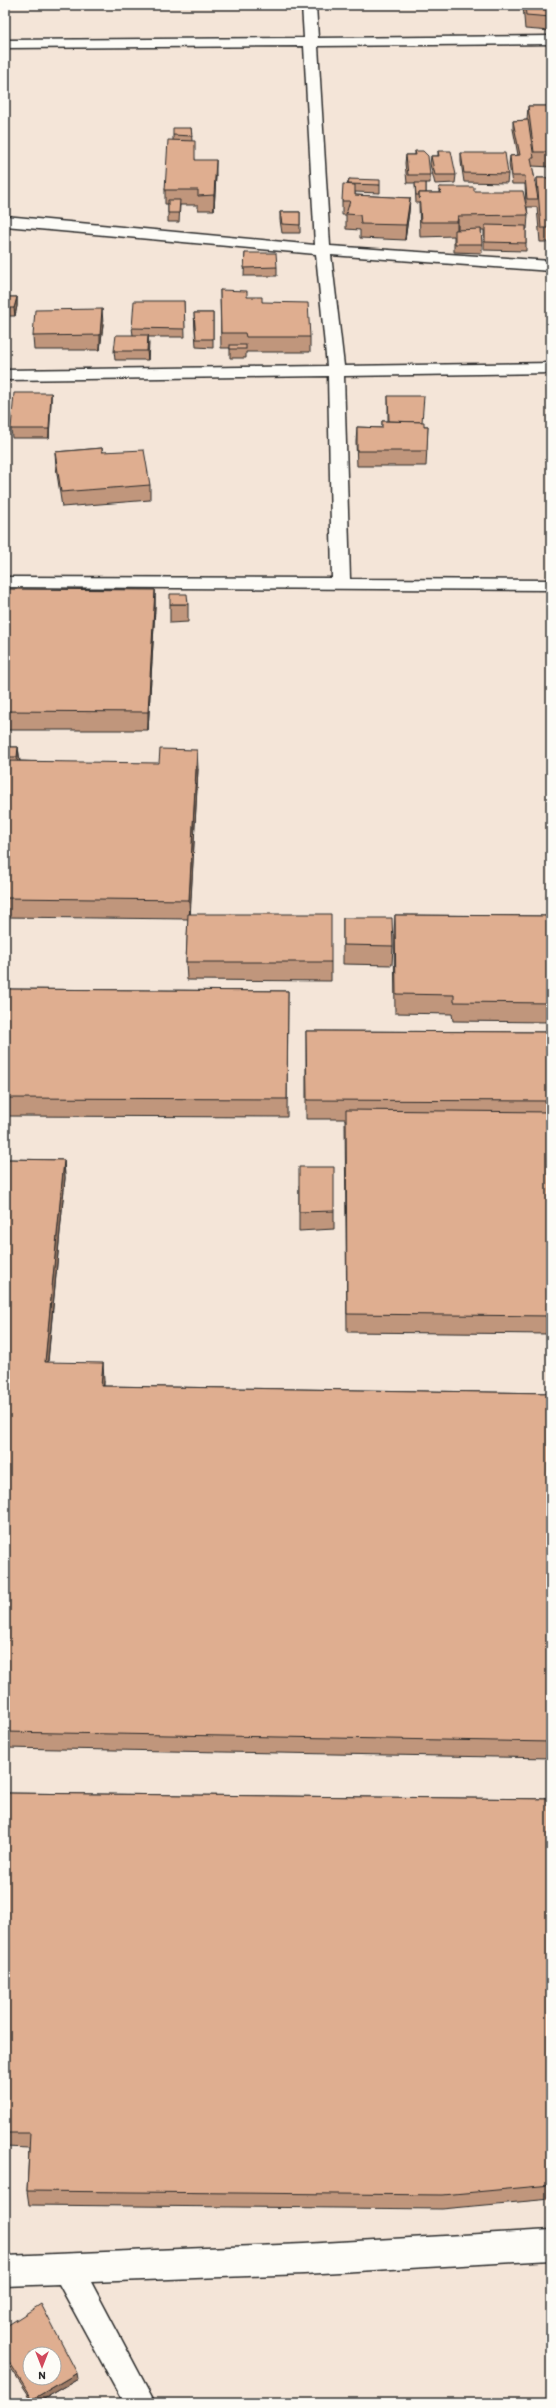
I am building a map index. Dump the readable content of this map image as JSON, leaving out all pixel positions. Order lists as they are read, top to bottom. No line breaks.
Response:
{"north":"bottom"}
